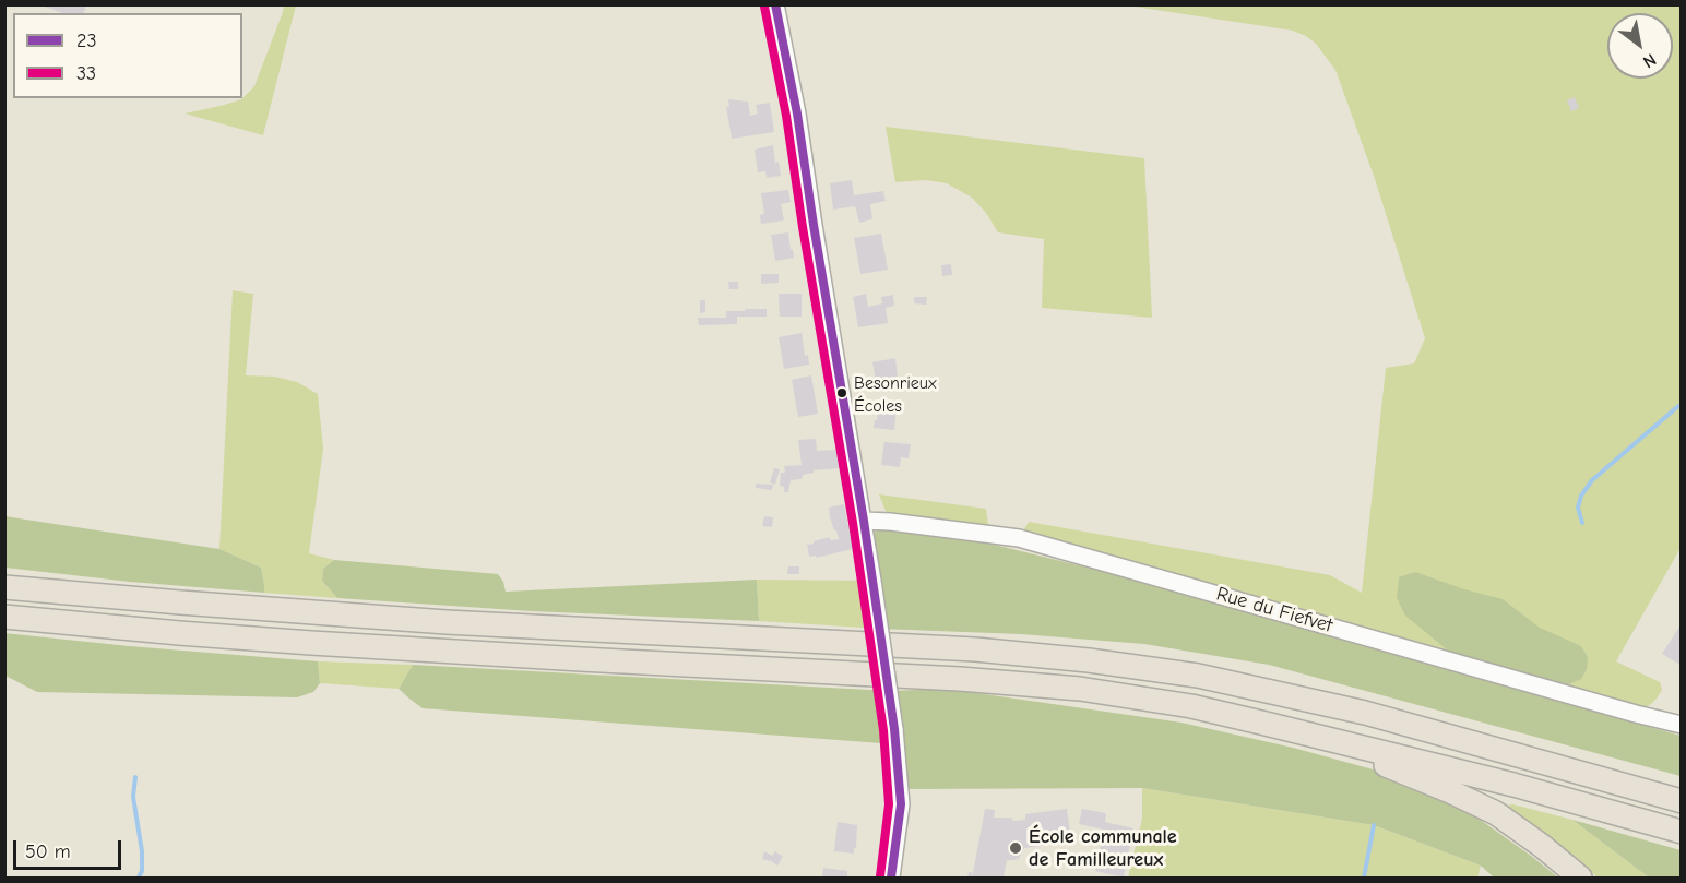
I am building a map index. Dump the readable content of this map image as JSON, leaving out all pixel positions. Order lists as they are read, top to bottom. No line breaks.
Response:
{"streets":{"street":["Rue du Fiefvet"]},"places":["Besonrieux Écoles","École communale de Familleureux"],"lines":["transit line 23","transit line 33"],"legend":["23","33"],"scale_bar":"50 m","north":"bottom right"}
